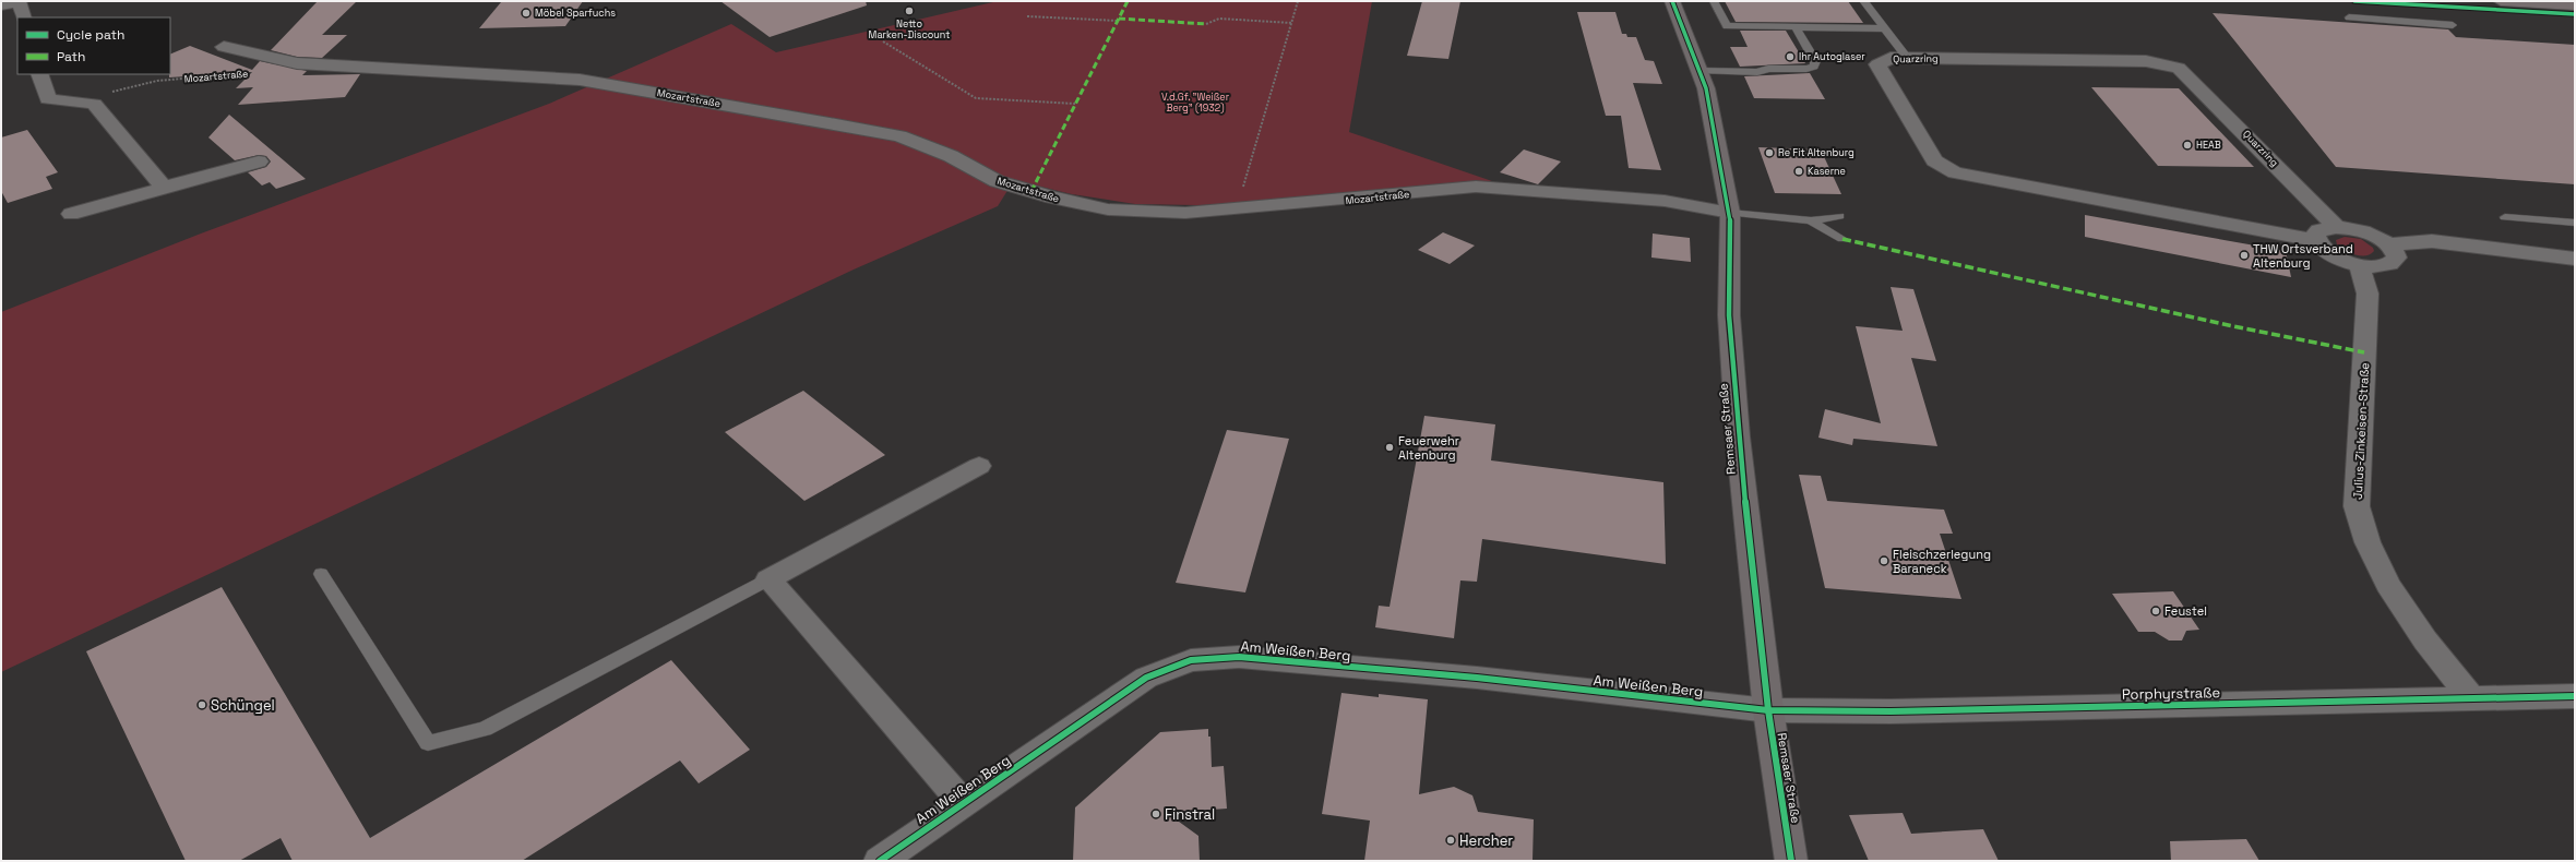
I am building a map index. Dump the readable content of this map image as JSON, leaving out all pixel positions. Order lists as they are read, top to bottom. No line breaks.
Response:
{"streets":{"street":["Quarzring","Mozartstraße","Remsaer Straße","Julius-Zinkeisen-Straße","Am Weißen Berg","Porphyrstraße"]},"crossings":[["Mozartstraße","Remsaer Straße"],["Remsaer Straße","Am Weißen Berg"],["Remsaer Straße","Porphyrstraße"],["Julius-Zinkeisen-Straße","Porphyrstraße"],["Am Weißen Berg","Porphyrstraße"]],"parks":["V.d.Gf. \"Weißer Berg\" (1932)"],"places":["Netto Marken-Discount","Möbel Sparfuchs","Ihr Autoglaser","HEAB","Re Fit Altenburg","Kaserne","THW Ortsverband Altenburg","Feuerwehr Altenburg","Fleischzerlegung Baraneck","Feustel","Schüngel","Finstral","Hercher"],"legend":["Cycle path","Path"]}
